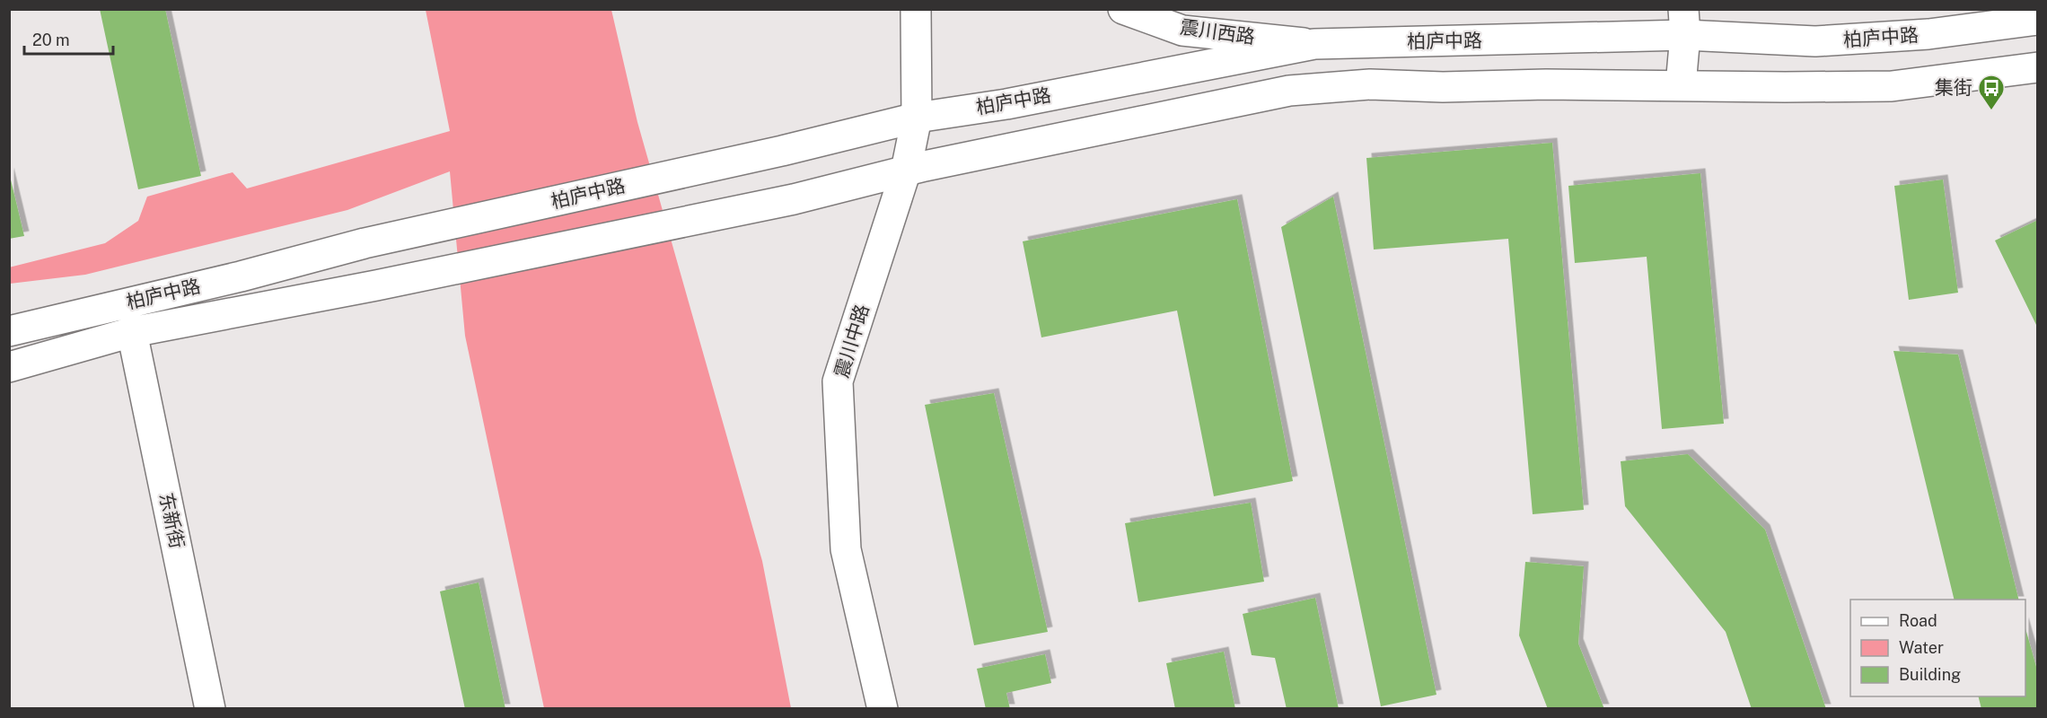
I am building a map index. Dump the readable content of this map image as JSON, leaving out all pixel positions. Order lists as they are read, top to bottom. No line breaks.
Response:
{"streets":{"main road":["震川西路","柏庐中路","震川中路","东新街"]},"crossings":[["震川西路","柏庐中路"],["柏庐中路","震川中路"],["柏庐中路","东新街"]],"places":{"bus stop":["集街"]},"legend":["Road","Water","Building"],"scale_bar":"20 m"}
